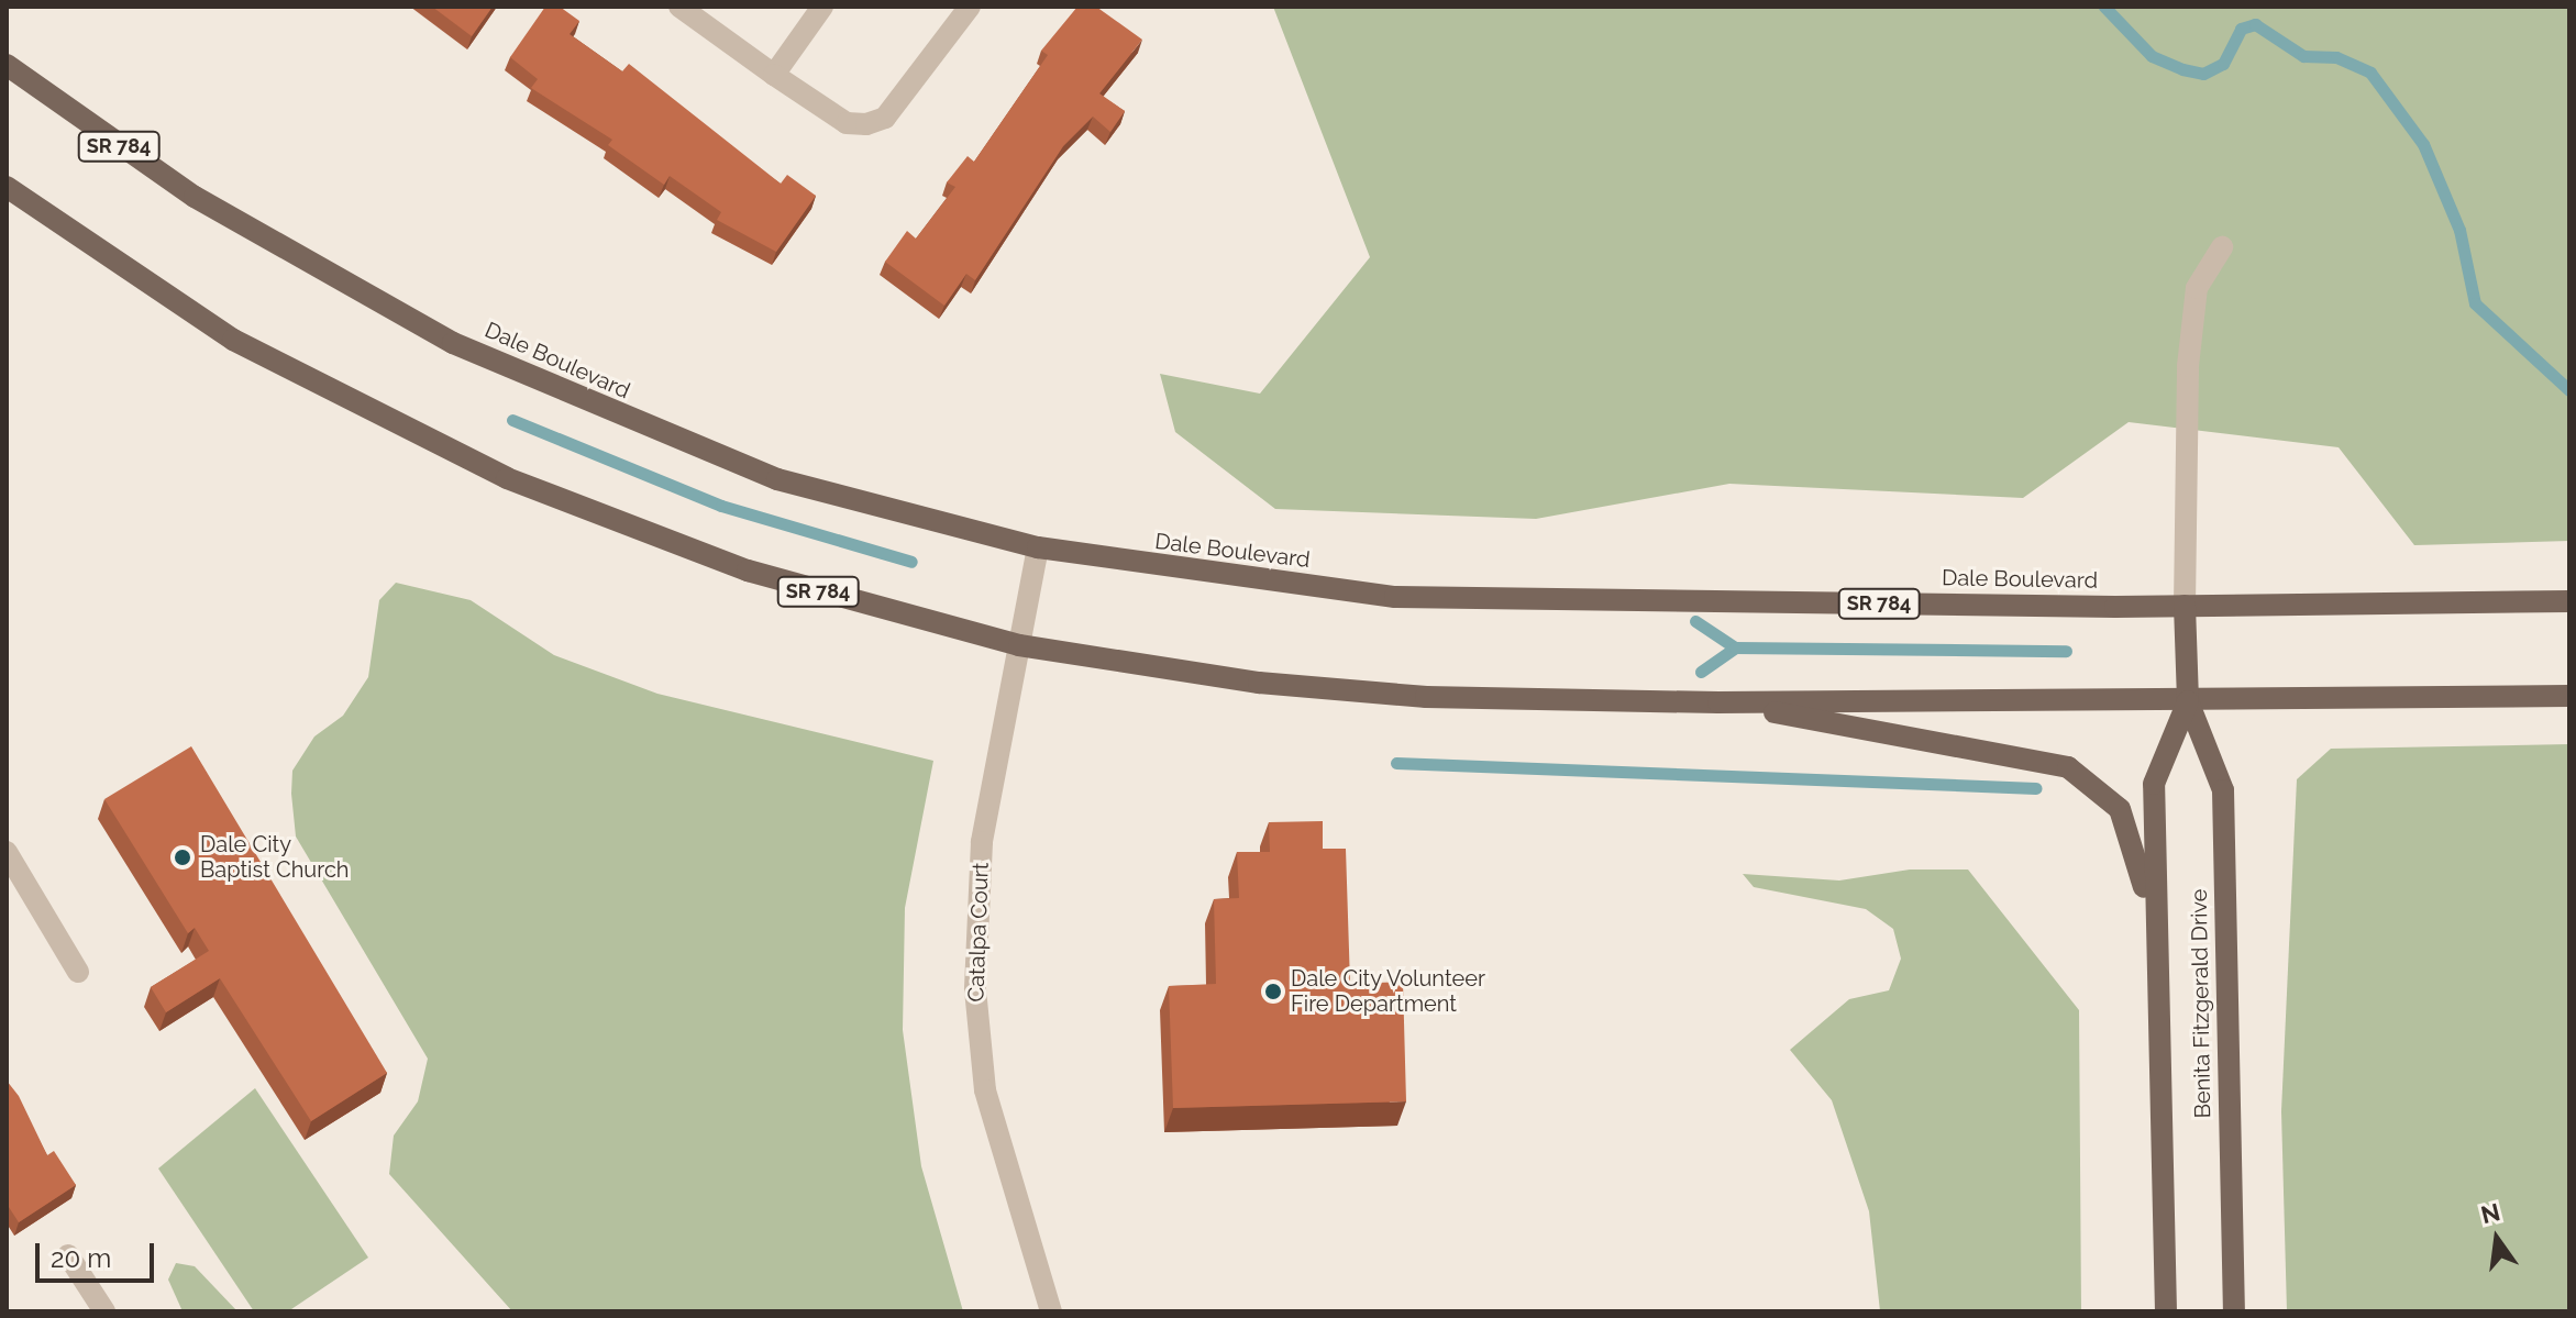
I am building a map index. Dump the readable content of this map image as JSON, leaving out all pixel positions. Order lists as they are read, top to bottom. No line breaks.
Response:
{"streets":{"main road":["SR 784","Dale Boulevard","Benita Fitzgerald Drive"],"street":["Catalpa Court"]},"crossings":[["SR 784","Catalpa Court"],["SR 784","Benita Fitzgerald Drive"],["Dale Boulevard","Catalpa Court"],["Dale Boulevard","Benita Fitzgerald Drive"]],"places":["Dale City Baptist Church","Dale City Volunteer Fire Department"],"scale_bar":"20 m","north":"top"}
